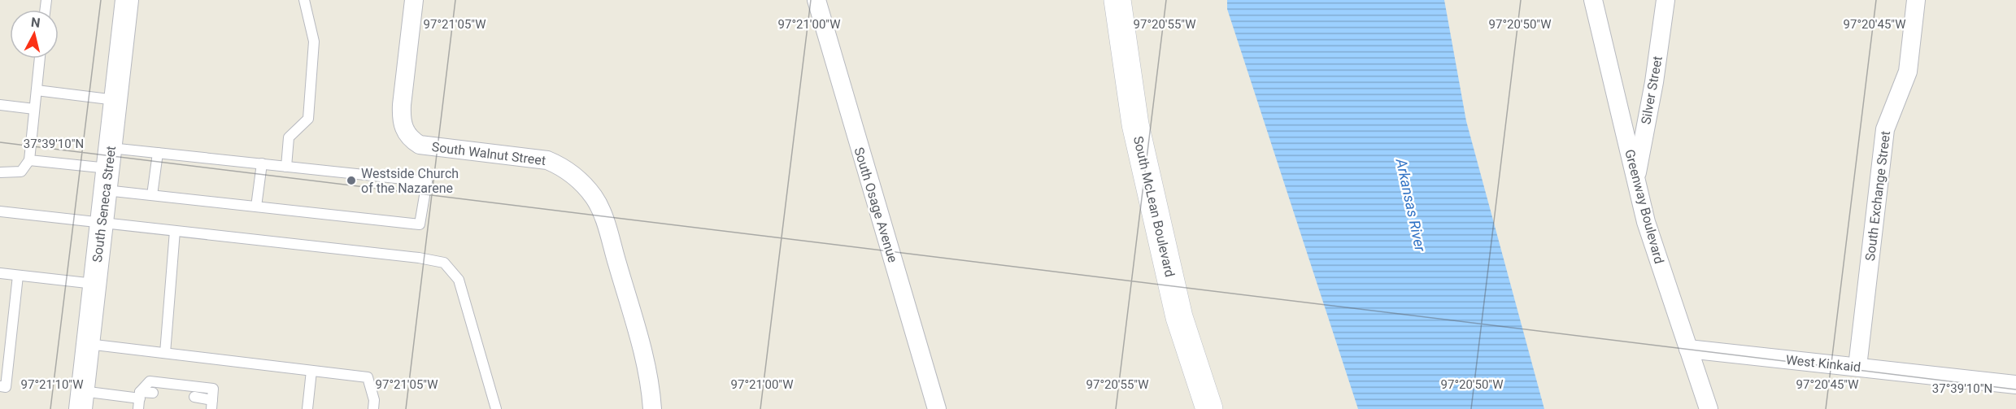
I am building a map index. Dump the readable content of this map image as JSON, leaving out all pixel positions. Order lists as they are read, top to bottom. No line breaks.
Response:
{"streets":{"main road":["South McLean Boulevard"],"street":["Silver Street","South Walnut Street","South Exchange Street","South Seneca Street","South Osage Avenue","Greenway Boulevard","West Kinkaid"]},"crossings":[["Silver Street","Greenway Boulevard"],["South Exchange Street","West Kinkaid"],["Greenway Boulevard","West Kinkaid"]],"water":["Arkansas River"],"places":["Westside Church of the Nazarene"],"north":"top","coordinates":["97°21'05\"W","97°21'00\"W","97°20'55\"W","97°20'50\"W","97°20'45\"W","37°39'10\"N","97°21'10\"W"]}
